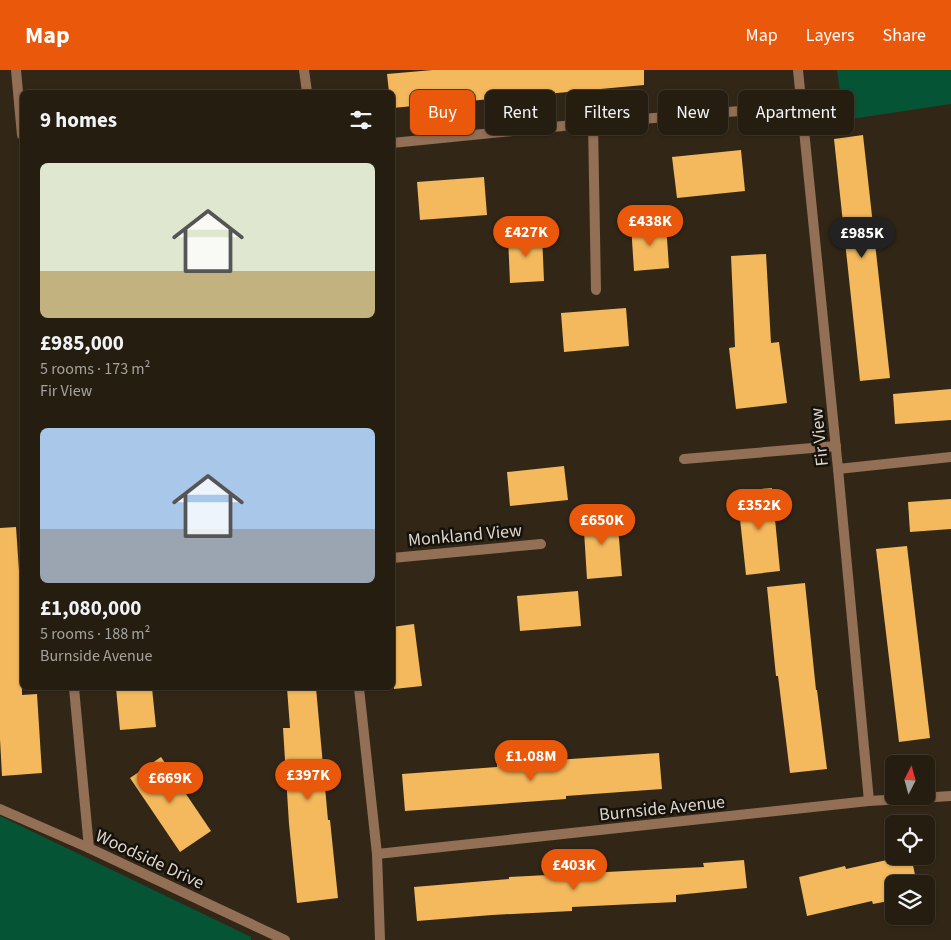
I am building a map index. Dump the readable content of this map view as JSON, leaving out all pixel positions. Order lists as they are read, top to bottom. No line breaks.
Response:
{"streets":{"street":["Fir View","Monkland View","Burnside Avenue","Woodside Drive"]},"crossings":[["Fir View","Burnside Avenue"]],"north":"top","page":{"header":"Map","nav":["Map","Layers","Share"],"chip":["Buy","Rent","Filters","New","Apartment"],"heading":"9 homes","list":[{"name":"£985,000","note":"5 rooms · 173 m² · Fir View"},{"name":"£1,080,000","note":"5 rooms · 188 m² · Burnside Avenue"}],"price":["£438K","£427K","£985K","£352K","£650K","£1.08M","£397K","£669K","£403K"]}}
